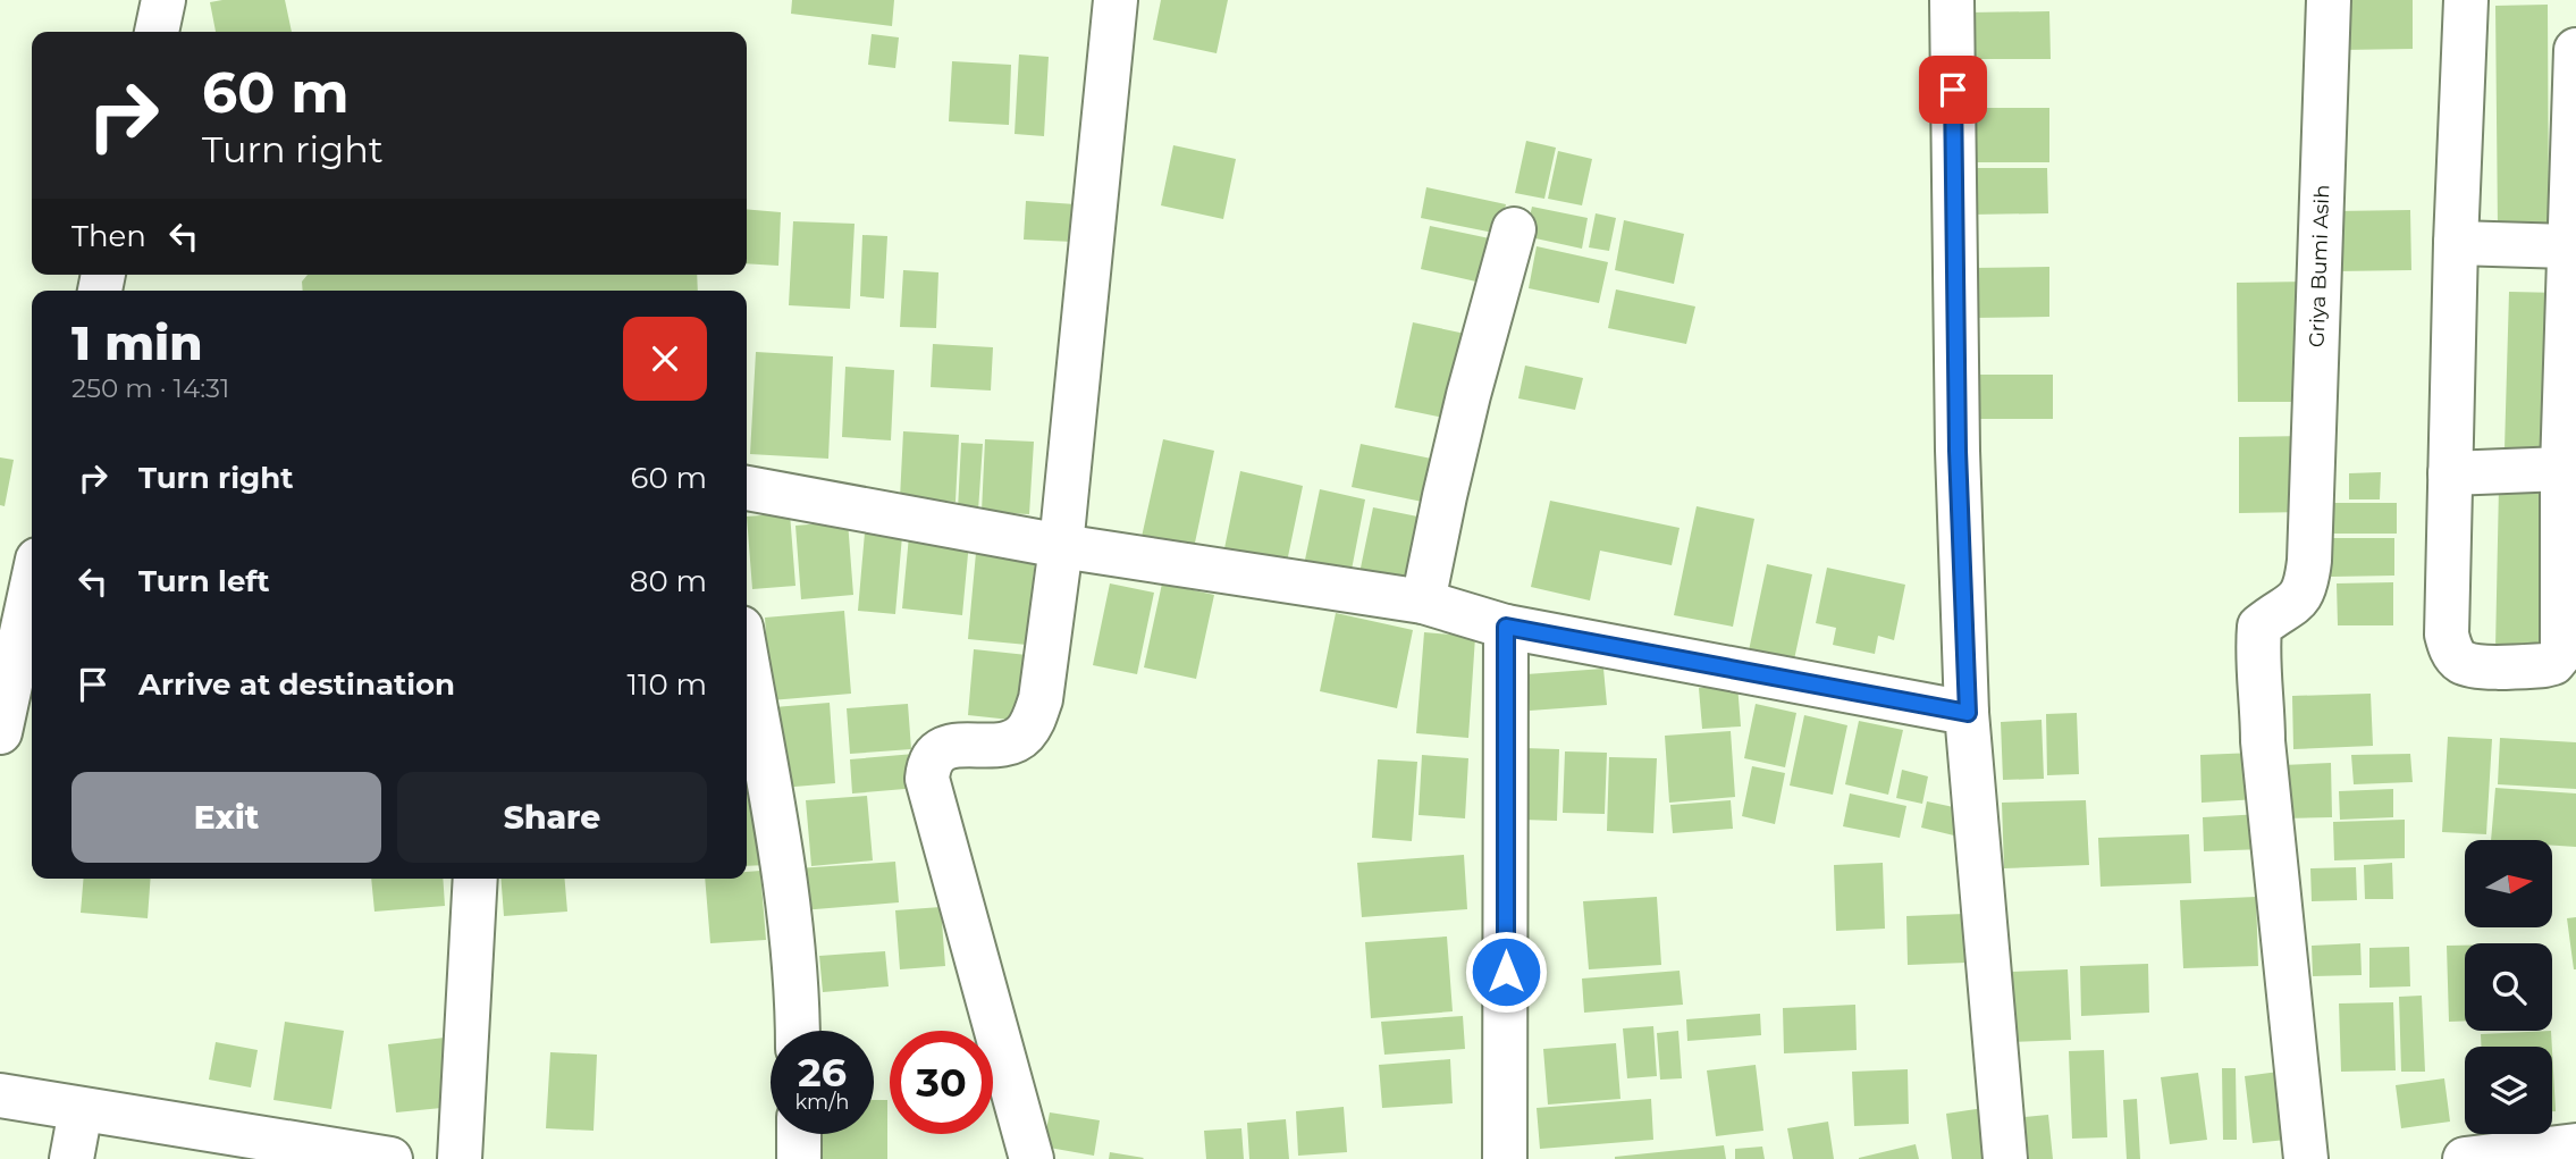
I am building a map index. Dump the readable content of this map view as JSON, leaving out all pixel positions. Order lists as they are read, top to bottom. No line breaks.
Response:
{"streets":{"street":["Griya Bumi Asih"]},"north":"right","page":{"turn":["60 m","Turn right"],"then":"Then","heading":["1 min","250 m · 14:31"],"list":[{"name":"Turn right","value":"60 m"},{"name":"Turn left","value":"80 m"},{"name":"Arrive at destination","value":"110 m"}],"buttons":["Exit","Share"],"speed":"26 km/h","limit":"30"}}
